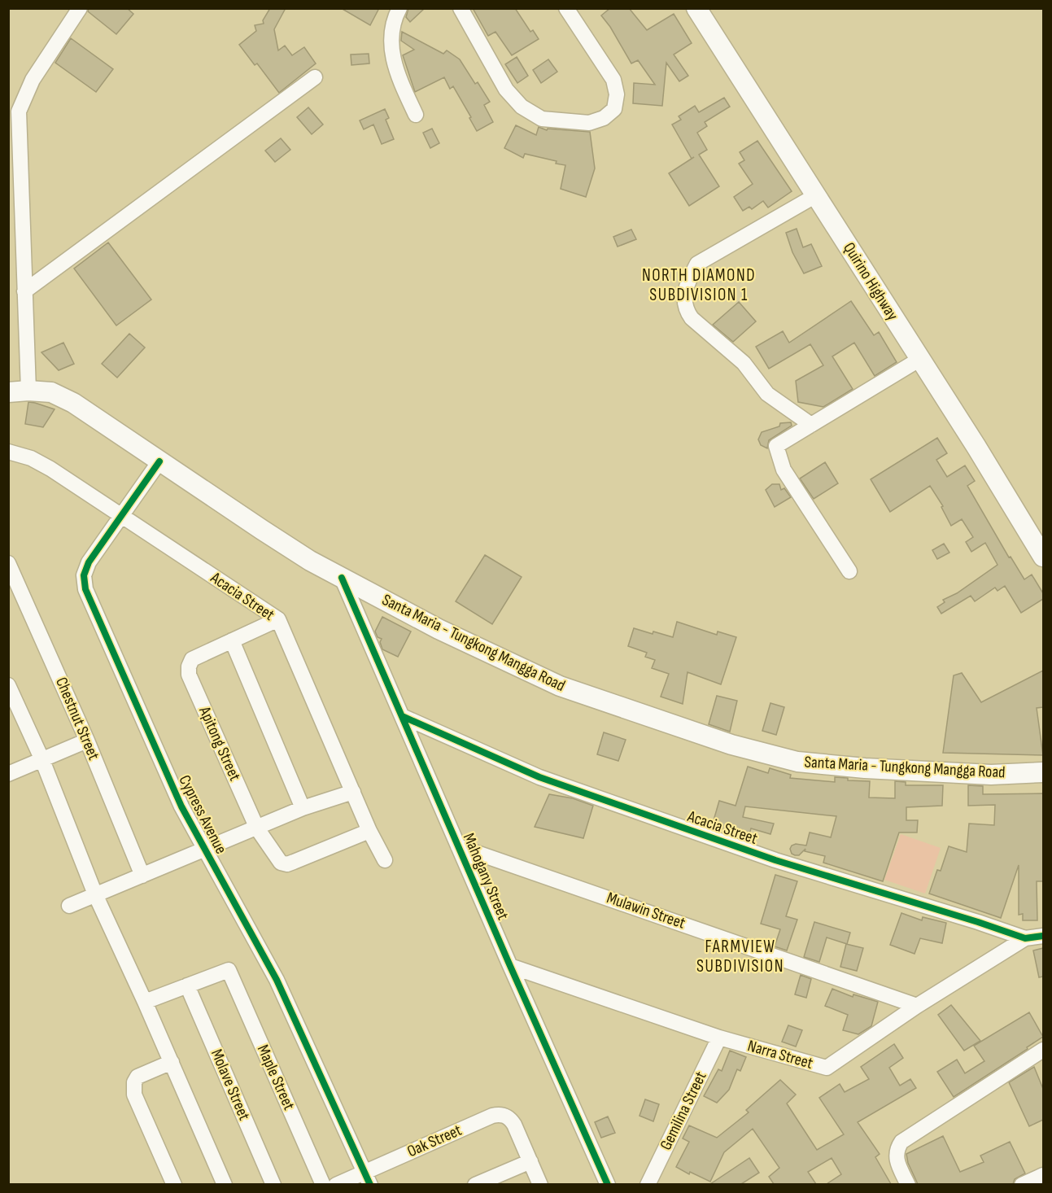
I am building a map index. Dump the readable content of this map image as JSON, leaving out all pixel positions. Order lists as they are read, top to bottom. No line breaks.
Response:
{"streets":{"main road":["Quirino Highway","Santa Maria - Tungkong Mangga Road"],"street":["Acacia Street","Chestnut Street","Apitong Street","Cypress Avenue","Mahogany Street","Mulawin Street","Narra Street","Maple Street","Molave Street","Gemilina Street","Oak Street"]},"crossings":[["Acacia Street","Apitong Street"],["Acacia Street","Cypress Avenue"],["Acacia Street","Mahogany Street"],["Acacia Street","Narra Street"],["Santa Maria - Tungkong Mangga Road","Cypress Avenue"],["Santa Maria - Tungkong Mangga Road","Mahogany Street"],["Cypress Avenue","Oak Street"],["Mahogany Street","Mulawin Street"],["Mahogany Street","Narra Street"],["Mulawin Street","Narra Street"],["Narra Street","Gemilina Street"],["Maple Street","Molave Street"]],"districts":["NORTH DIAMOND SUBDIVISION 1","FARMVIEW SUBDIVISION"]}
